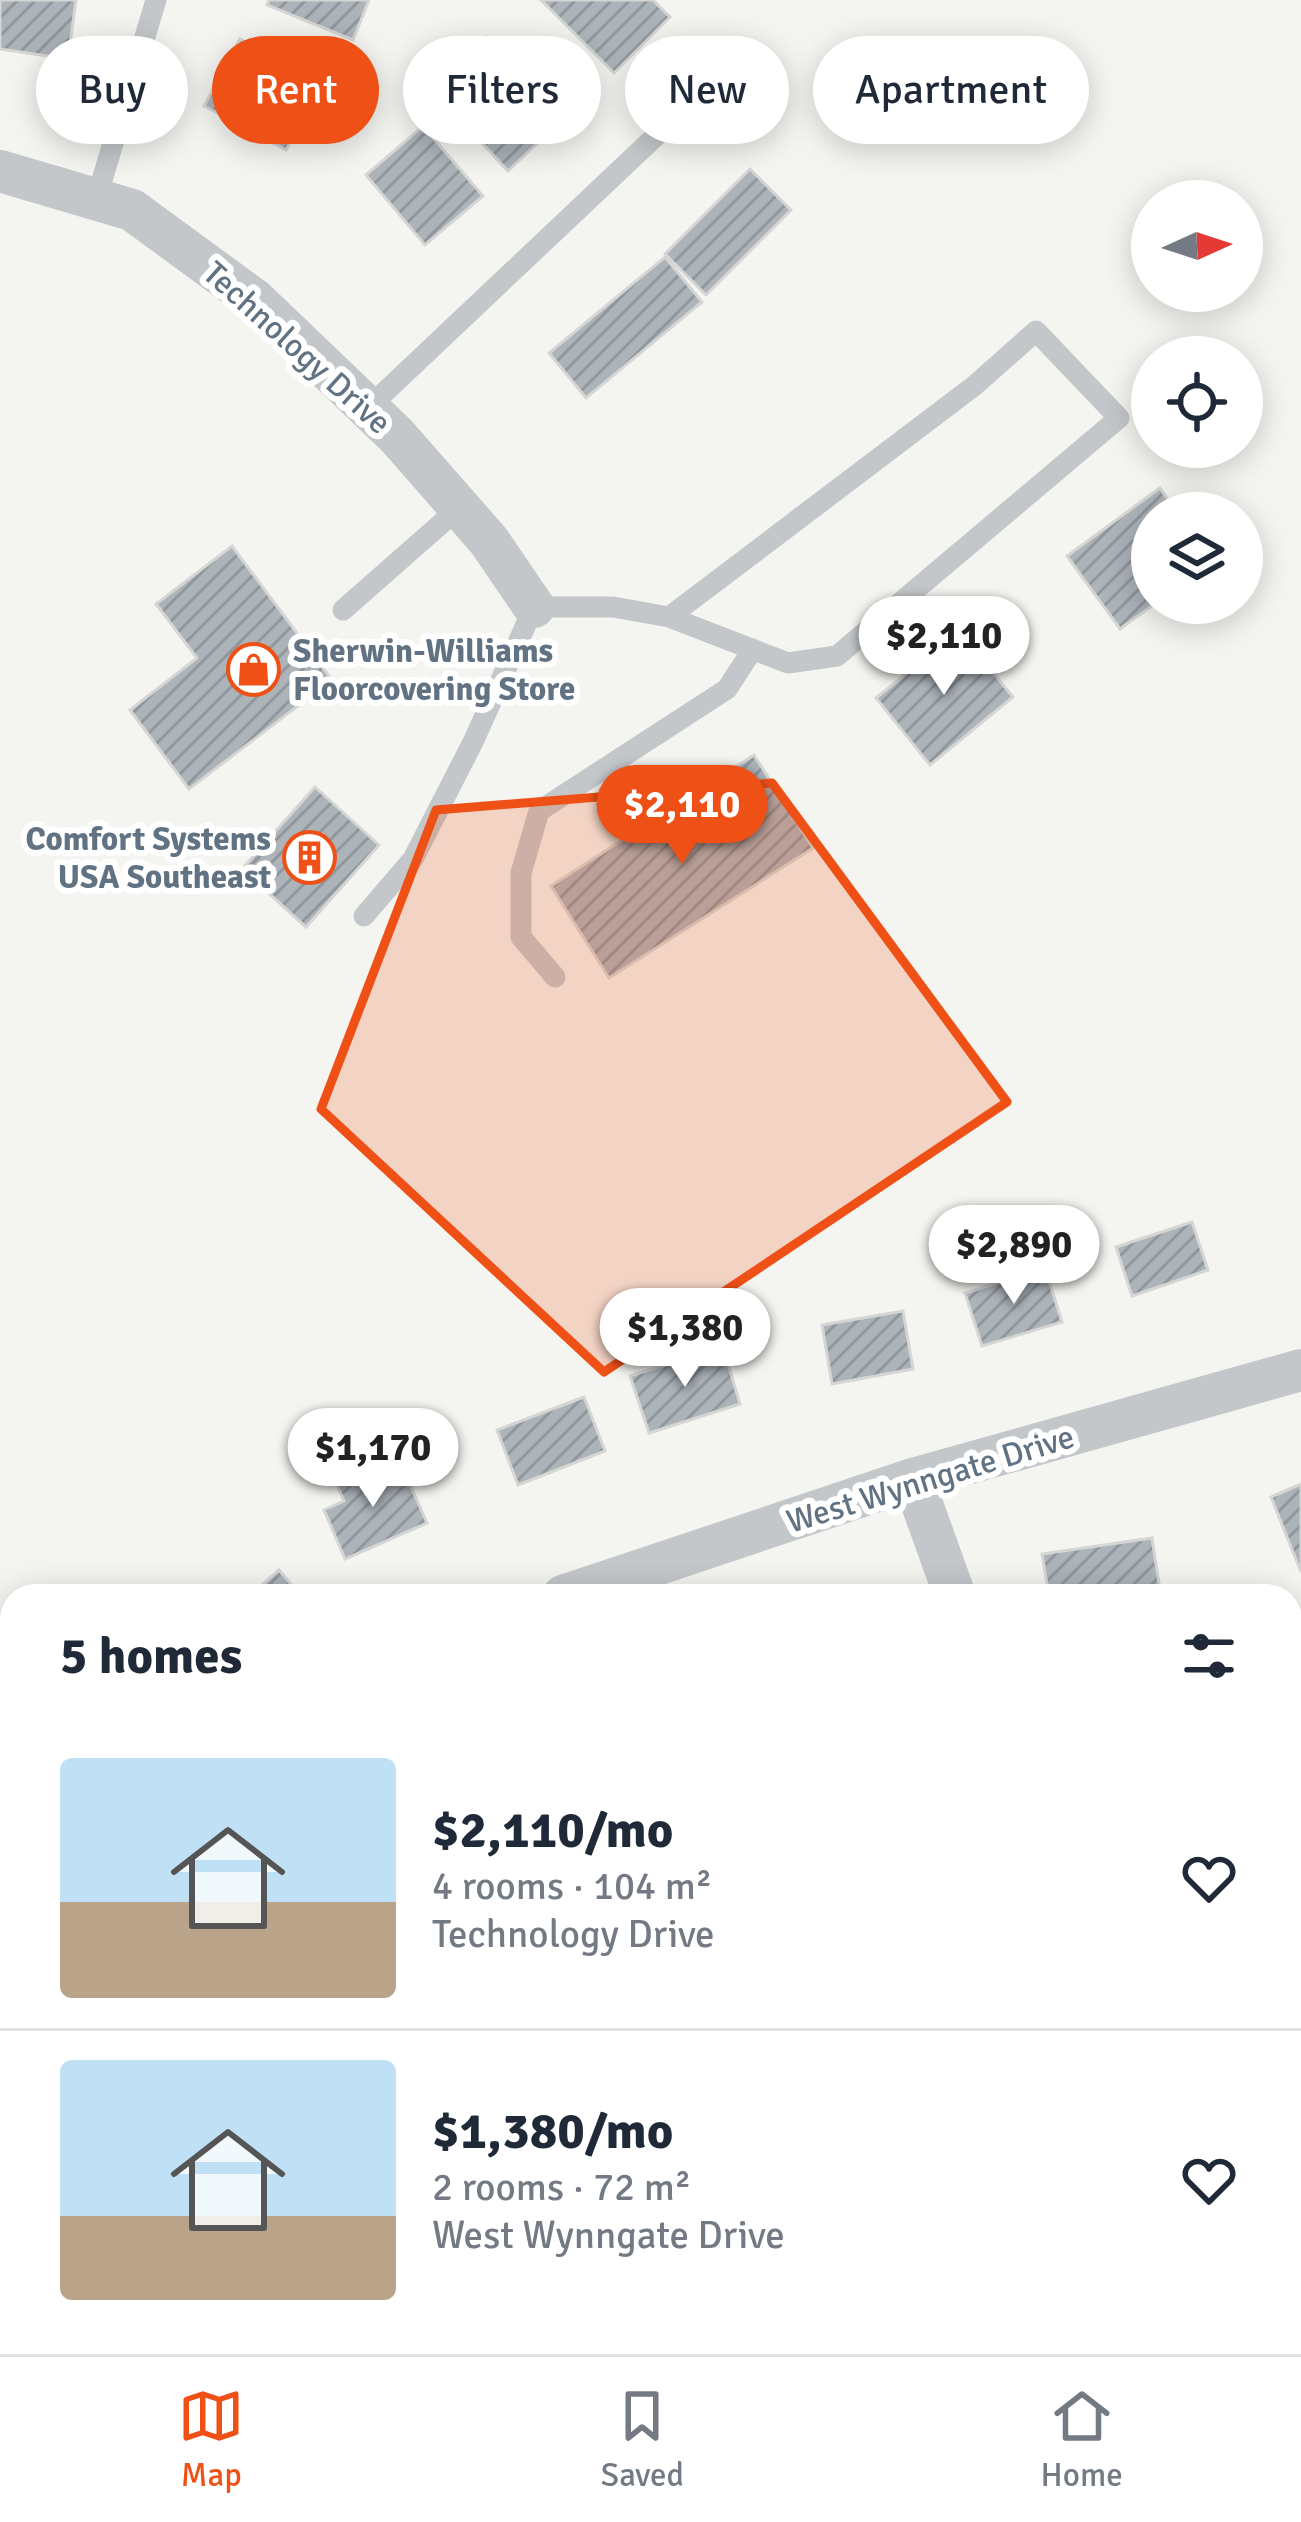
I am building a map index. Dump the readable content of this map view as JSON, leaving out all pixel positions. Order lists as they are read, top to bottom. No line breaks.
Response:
{"streets":{"street":["Technology Drive","West Wynngate Drive"]},"places":{"shop":["Sherwin-Williams Floorcovering Store"],"building":["Comfort Systems USA Southeast"]},"north":"right","page":{"chip":["Buy","Rent","Filters","New","Apartment"],"price":["$2,110","$2,110","$2,890","$1,380","$1,170"],"heading":"5 homes","list":[{"name":"$2,110/mo","note":"4 rooms · 104 m² · Technology Drive"},{"name":"$1,380/mo","note":"2 rooms · 72 m² · West Wynngate Drive"}],"tabs":["Map","Saved","Home"]}}
